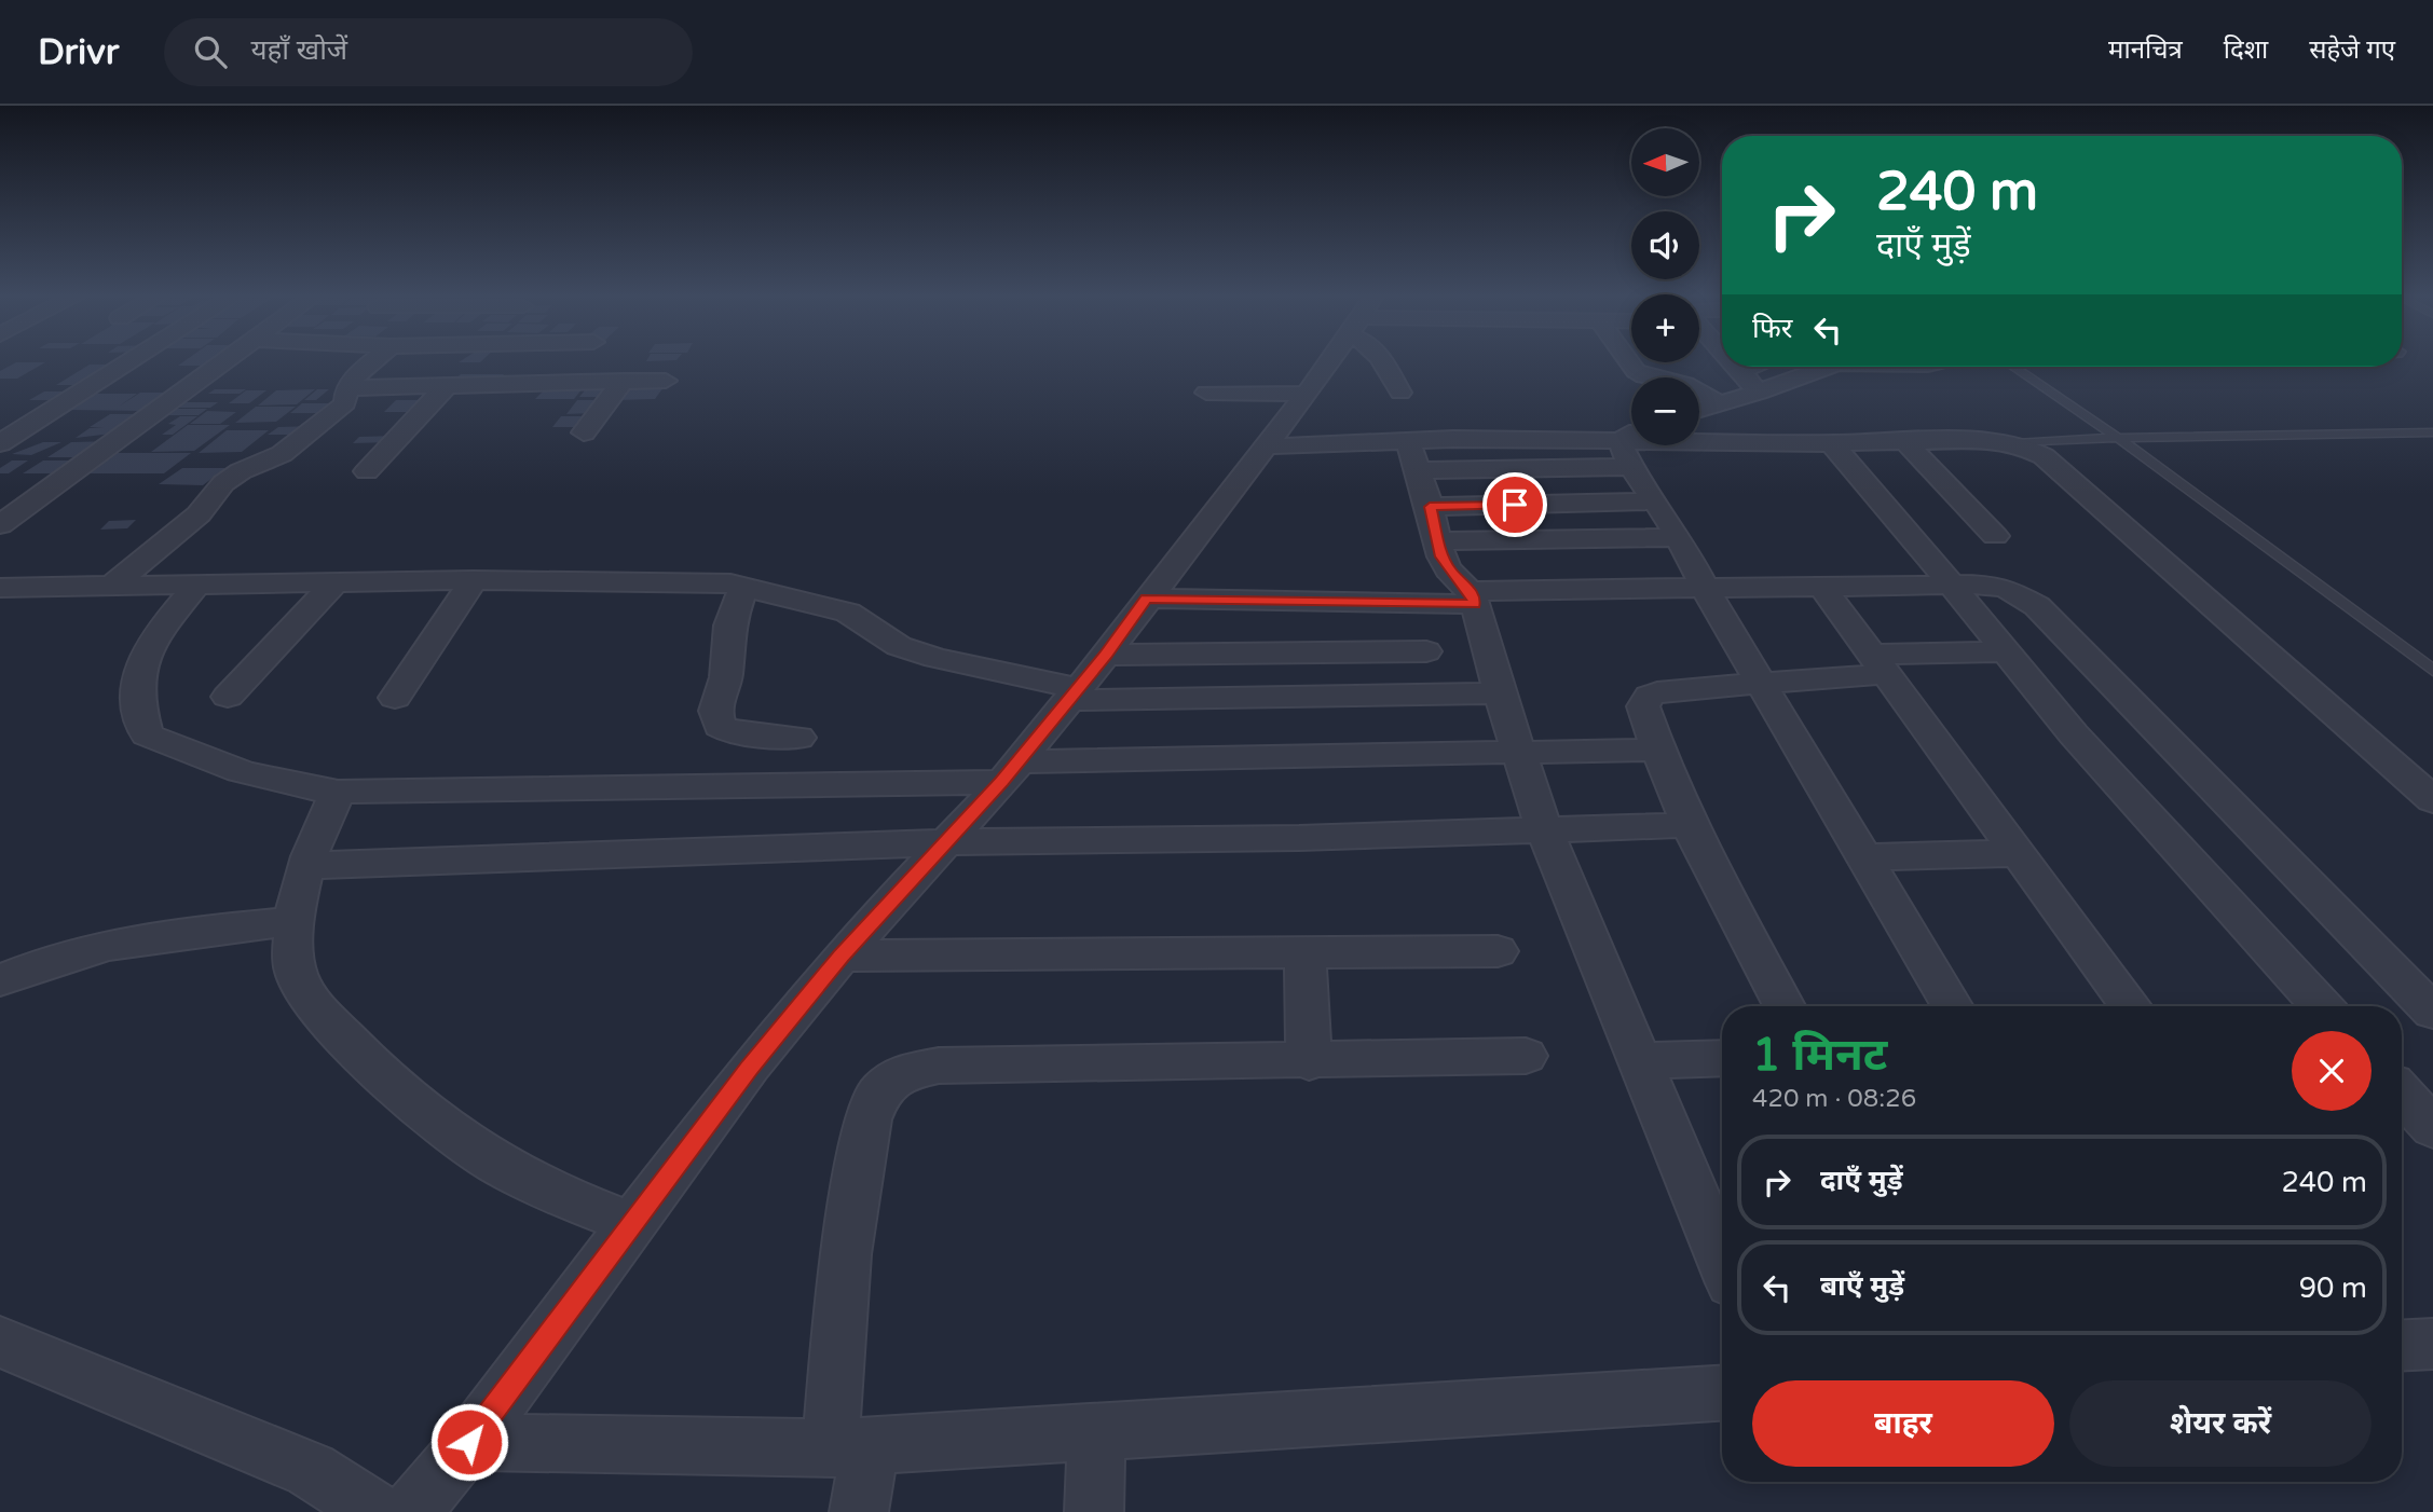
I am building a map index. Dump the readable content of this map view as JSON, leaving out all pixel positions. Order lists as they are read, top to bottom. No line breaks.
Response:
{"north":"left","page":{"header":"Drivr","search":"यहाँ खोजें","nav":["मानचित्र","दिशा","सहेजे गए"],"map_buttons":["+","−"],"turn":["240 m","दाएँ मुड़ें"],"then":"फिर","heading":["1 मिनट","420 m · 08:26"],"list":[{"name":"दाएँ मुड़ें","value":"240 m"},{"name":"बाएँ मुड़ें","value":"90 m"}],"buttons":["बाहर","शेयर करें"]}}
